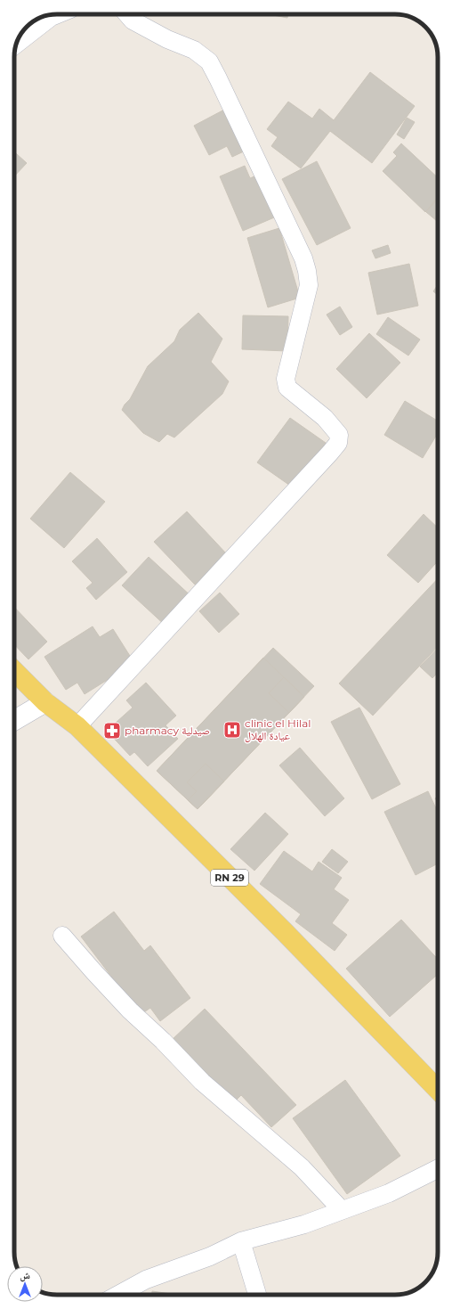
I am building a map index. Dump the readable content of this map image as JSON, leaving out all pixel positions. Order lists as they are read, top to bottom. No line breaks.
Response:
{"streets":{"main road":["RN 29"]},"places":{"hospital":["clinic el Hilal عيادة الهلال"],"pharmacy":["pharmacy صيدلية"]},"north":"top"}
